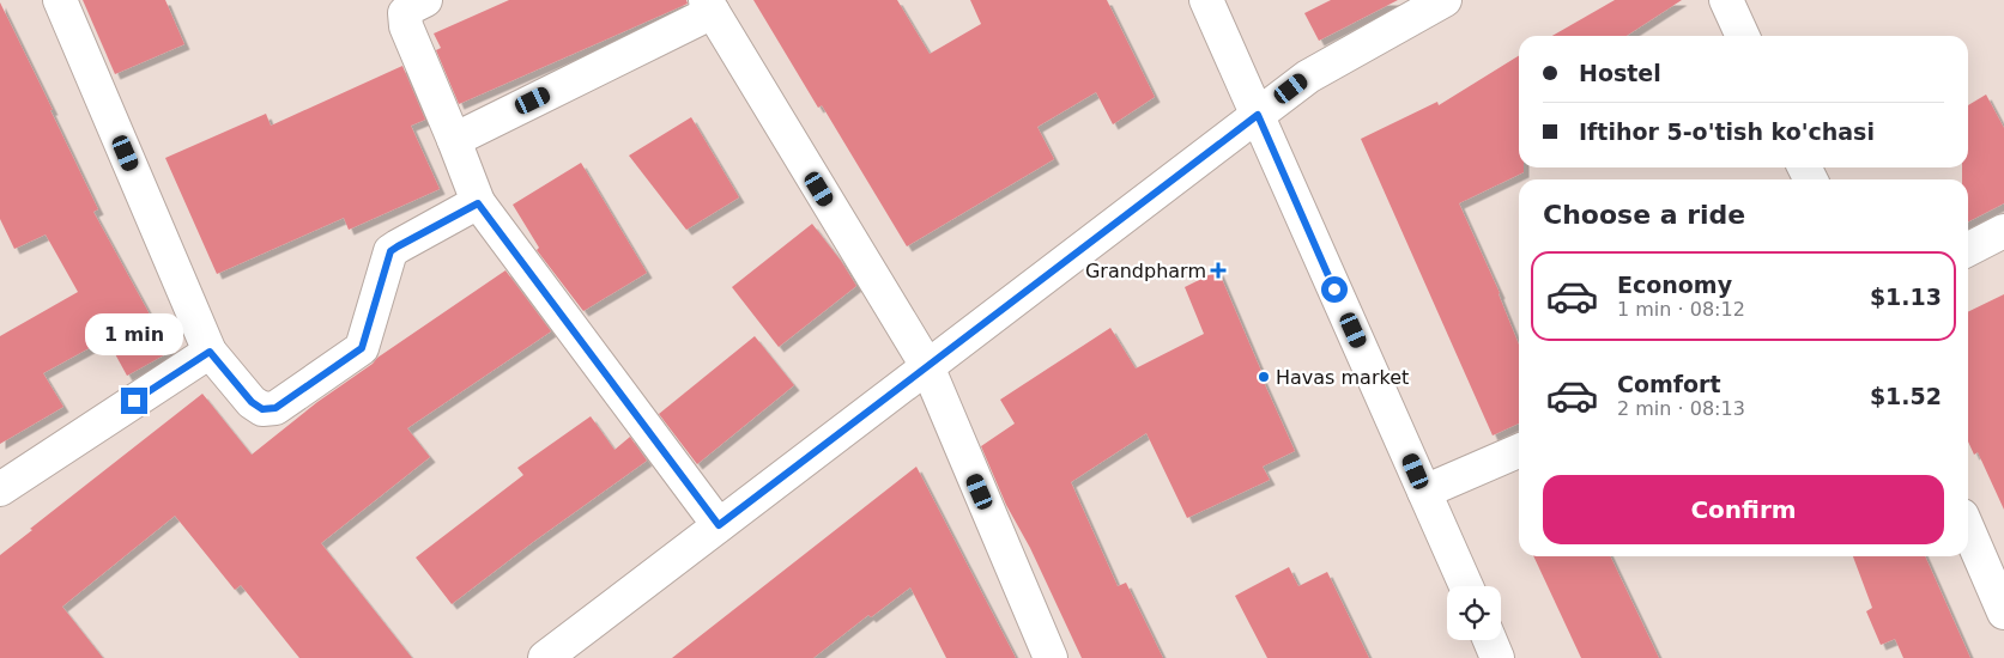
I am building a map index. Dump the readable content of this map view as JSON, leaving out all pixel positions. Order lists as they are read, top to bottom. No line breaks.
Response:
{"places":{"health":["Grandpharm"],"other":["Havas market"]},"page":{"banner":["Hostel","Iftihor 5-o'tish ko'chasi"],"heading":"Choose a ride","list":[{"name":"Economy","note":"1 min · 08:12","value":"$1.13"},{"name":"Comfort","note":"2 min · 08:13","value":"$1.52"}],"bubble":"1 min","buttons":"Confirm"}}
